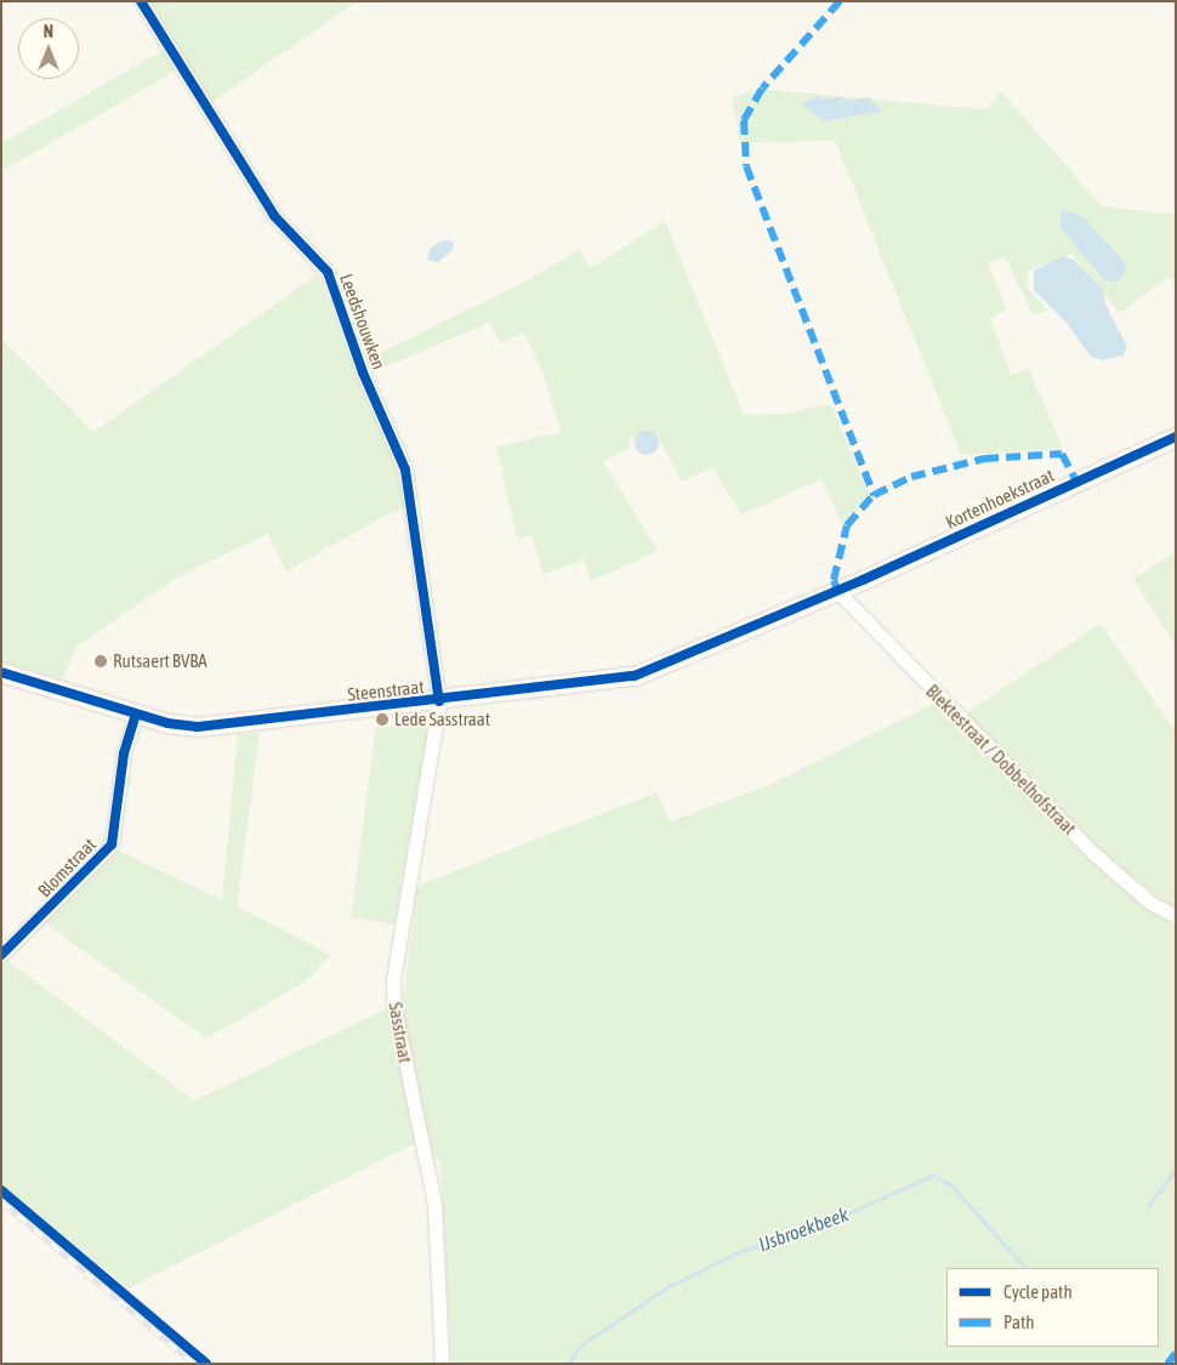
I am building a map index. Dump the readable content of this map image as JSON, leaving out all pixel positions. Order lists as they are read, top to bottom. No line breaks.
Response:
{"streets":{"street":["Leedshouwken","Kortenhoekstraat","Steenstraat","Blektestraat / Dobbelhofstraat","Blomstraat","Sasstraat"]},"crossings":[["Leedshouwken","Steenstraat"],["Leedshouwken","Sasstraat"],["Kortenhoekstraat","Steenstraat"],["Kortenhoekstraat","Blektestraat / Dobbelhofstraat"],["Steenstraat","Blektestraat / Dobbelhofstraat"],["Steenstraat","Blomstraat"],["Steenstraat","Sasstraat"]],"water":["IJsbroekbeek"],"places":["Rutsaert BVBA","Lede Sasstraat"],"legend":["Cycle path","Path"],"north":"top"}
